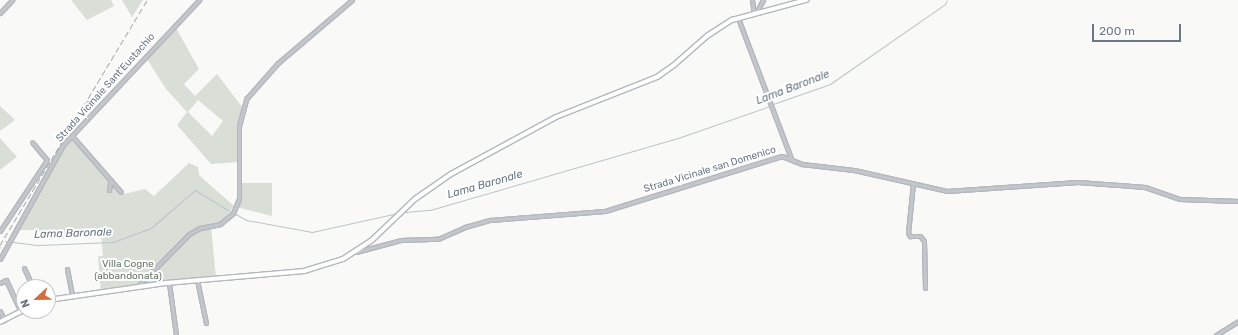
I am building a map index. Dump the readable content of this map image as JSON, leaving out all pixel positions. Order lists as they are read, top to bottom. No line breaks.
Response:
{"streets":{"street":["Strada Vicinale Sant'Eustachio","Strada Vicinale san Domenico"]},"water":["Lama Baronale"],"parks":["Villa Cogne (abbandonata)"],"scale_bar":"200 m","north":"left"}
